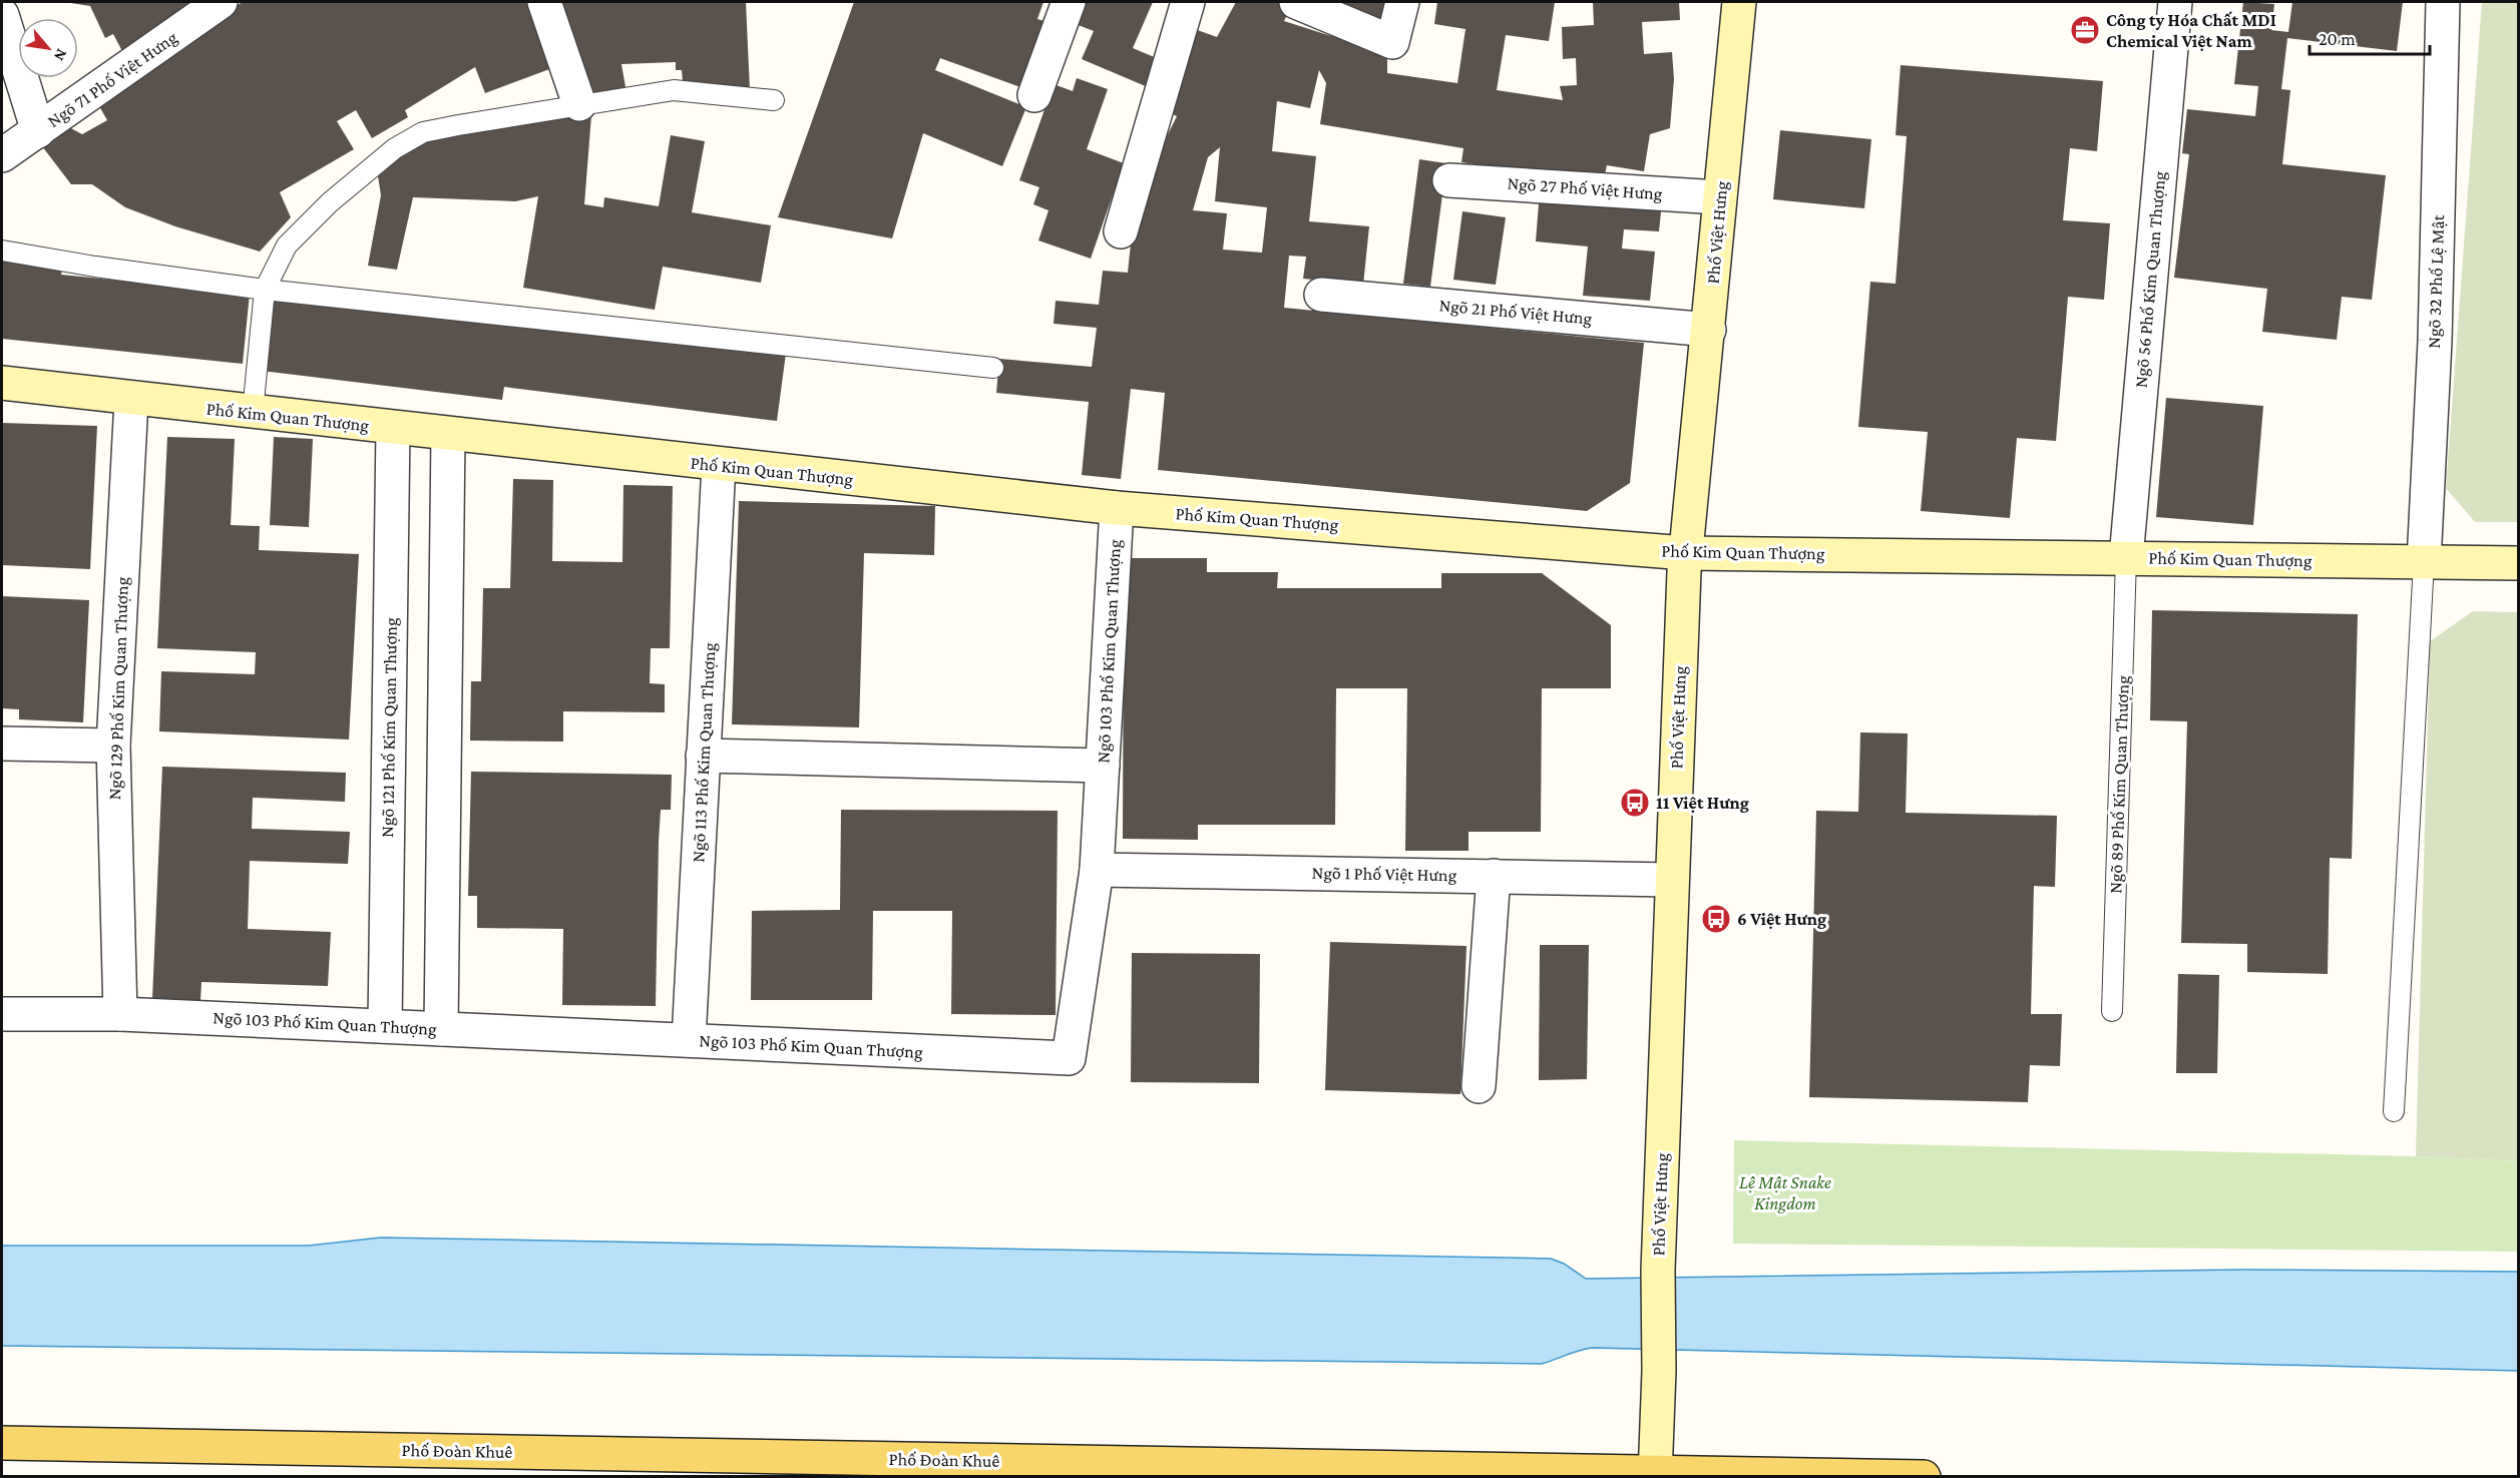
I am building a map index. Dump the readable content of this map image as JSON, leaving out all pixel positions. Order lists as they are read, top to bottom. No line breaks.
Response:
{"streets":{"main road":["Phố Đoàn Khuê"],"street":["Ngõ 71 Phố Việt Hưng","Ngõ 27 Phố Việt Hưng","Phố Việt Hưng","Ngõ 56 Phố Kim Quan Thượng","Ngõ 32 Phố Lệ Mật","Ngõ 21 Phố Việt Hưng","Phố Kim Quan Thượng","Ngõ 103 Phố Kim Quan Thượng","Ngõ 129 Phố Kim Quan Thượng","Ngõ 121 Phố Kim Quan Thượng","Ngõ 113 Phố Kim Quan Thượng","Ngõ 1 Phố Việt Hưng"],"lane":["Ngõ 89 Phố Kim Quan Thượng"]},"crossings":[["Ngõ 27 Phố Việt Hưng","Phố Việt Hưng"],["Phố Việt Hưng","Ngõ 21 Phố Việt Hưng"],["Phố Việt Hưng","Phố Kim Quan Thượng"],["Phố Việt Hưng","Ngõ 1 Phố Việt Hưng"],["Phố Việt Hưng","Phố Đoàn Khuê"],["Ngõ 56 Phố Kim Quan Thượng","Phố Kim Quan Thượng"],["Ngõ 56 Phố Kim Quan Thượng","Ngõ 89 Phố Kim Quan Thượng"],["Ngõ 32 Phố Lệ Mật","Phố Kim Quan Thượng"],["Phố Kim Quan Thượng","Ngõ 103 Phố Kim Quan Thượng"],["Phố Kim Quan Thượng","Ngõ 129 Phố Kim Quan Thượng"],["Phố Kim Quan Thượng","Ngõ 121 Phố Kim Quan Thượng"],["Phố Kim Quan Thượng","Ngõ 113 Phố Kim Quan Thượng"],["Phố Kim Quan Thượng","Ngõ 89 Phố Kim Quan Thượng"],["Ngõ 103 Phố Kim Quan Thượng","Ngõ 129 Phố Kim Quan Thượng"],["Ngõ 103 Phố Kim Quan Thượng","Ngõ 121 Phố Kim Quan Thượng"],["Ngõ 103 Phố Kim Quan Thượng","Ngõ 113 Phố Kim Quan Thượng"],["Ngõ 103 Phố Kim Quan Thượng","Ngõ 1 Phố Việt Hưng"]],"parks":["Lệ Mật Snake Kingdom"],"places":{"office":["Công ty Hóa Chất MDI Chemical Việt Nam"],"bus stop":["11 Việt Hưng","6 Việt Hưng"]},"scale_bar":"20 m","north":"bottom right"}
